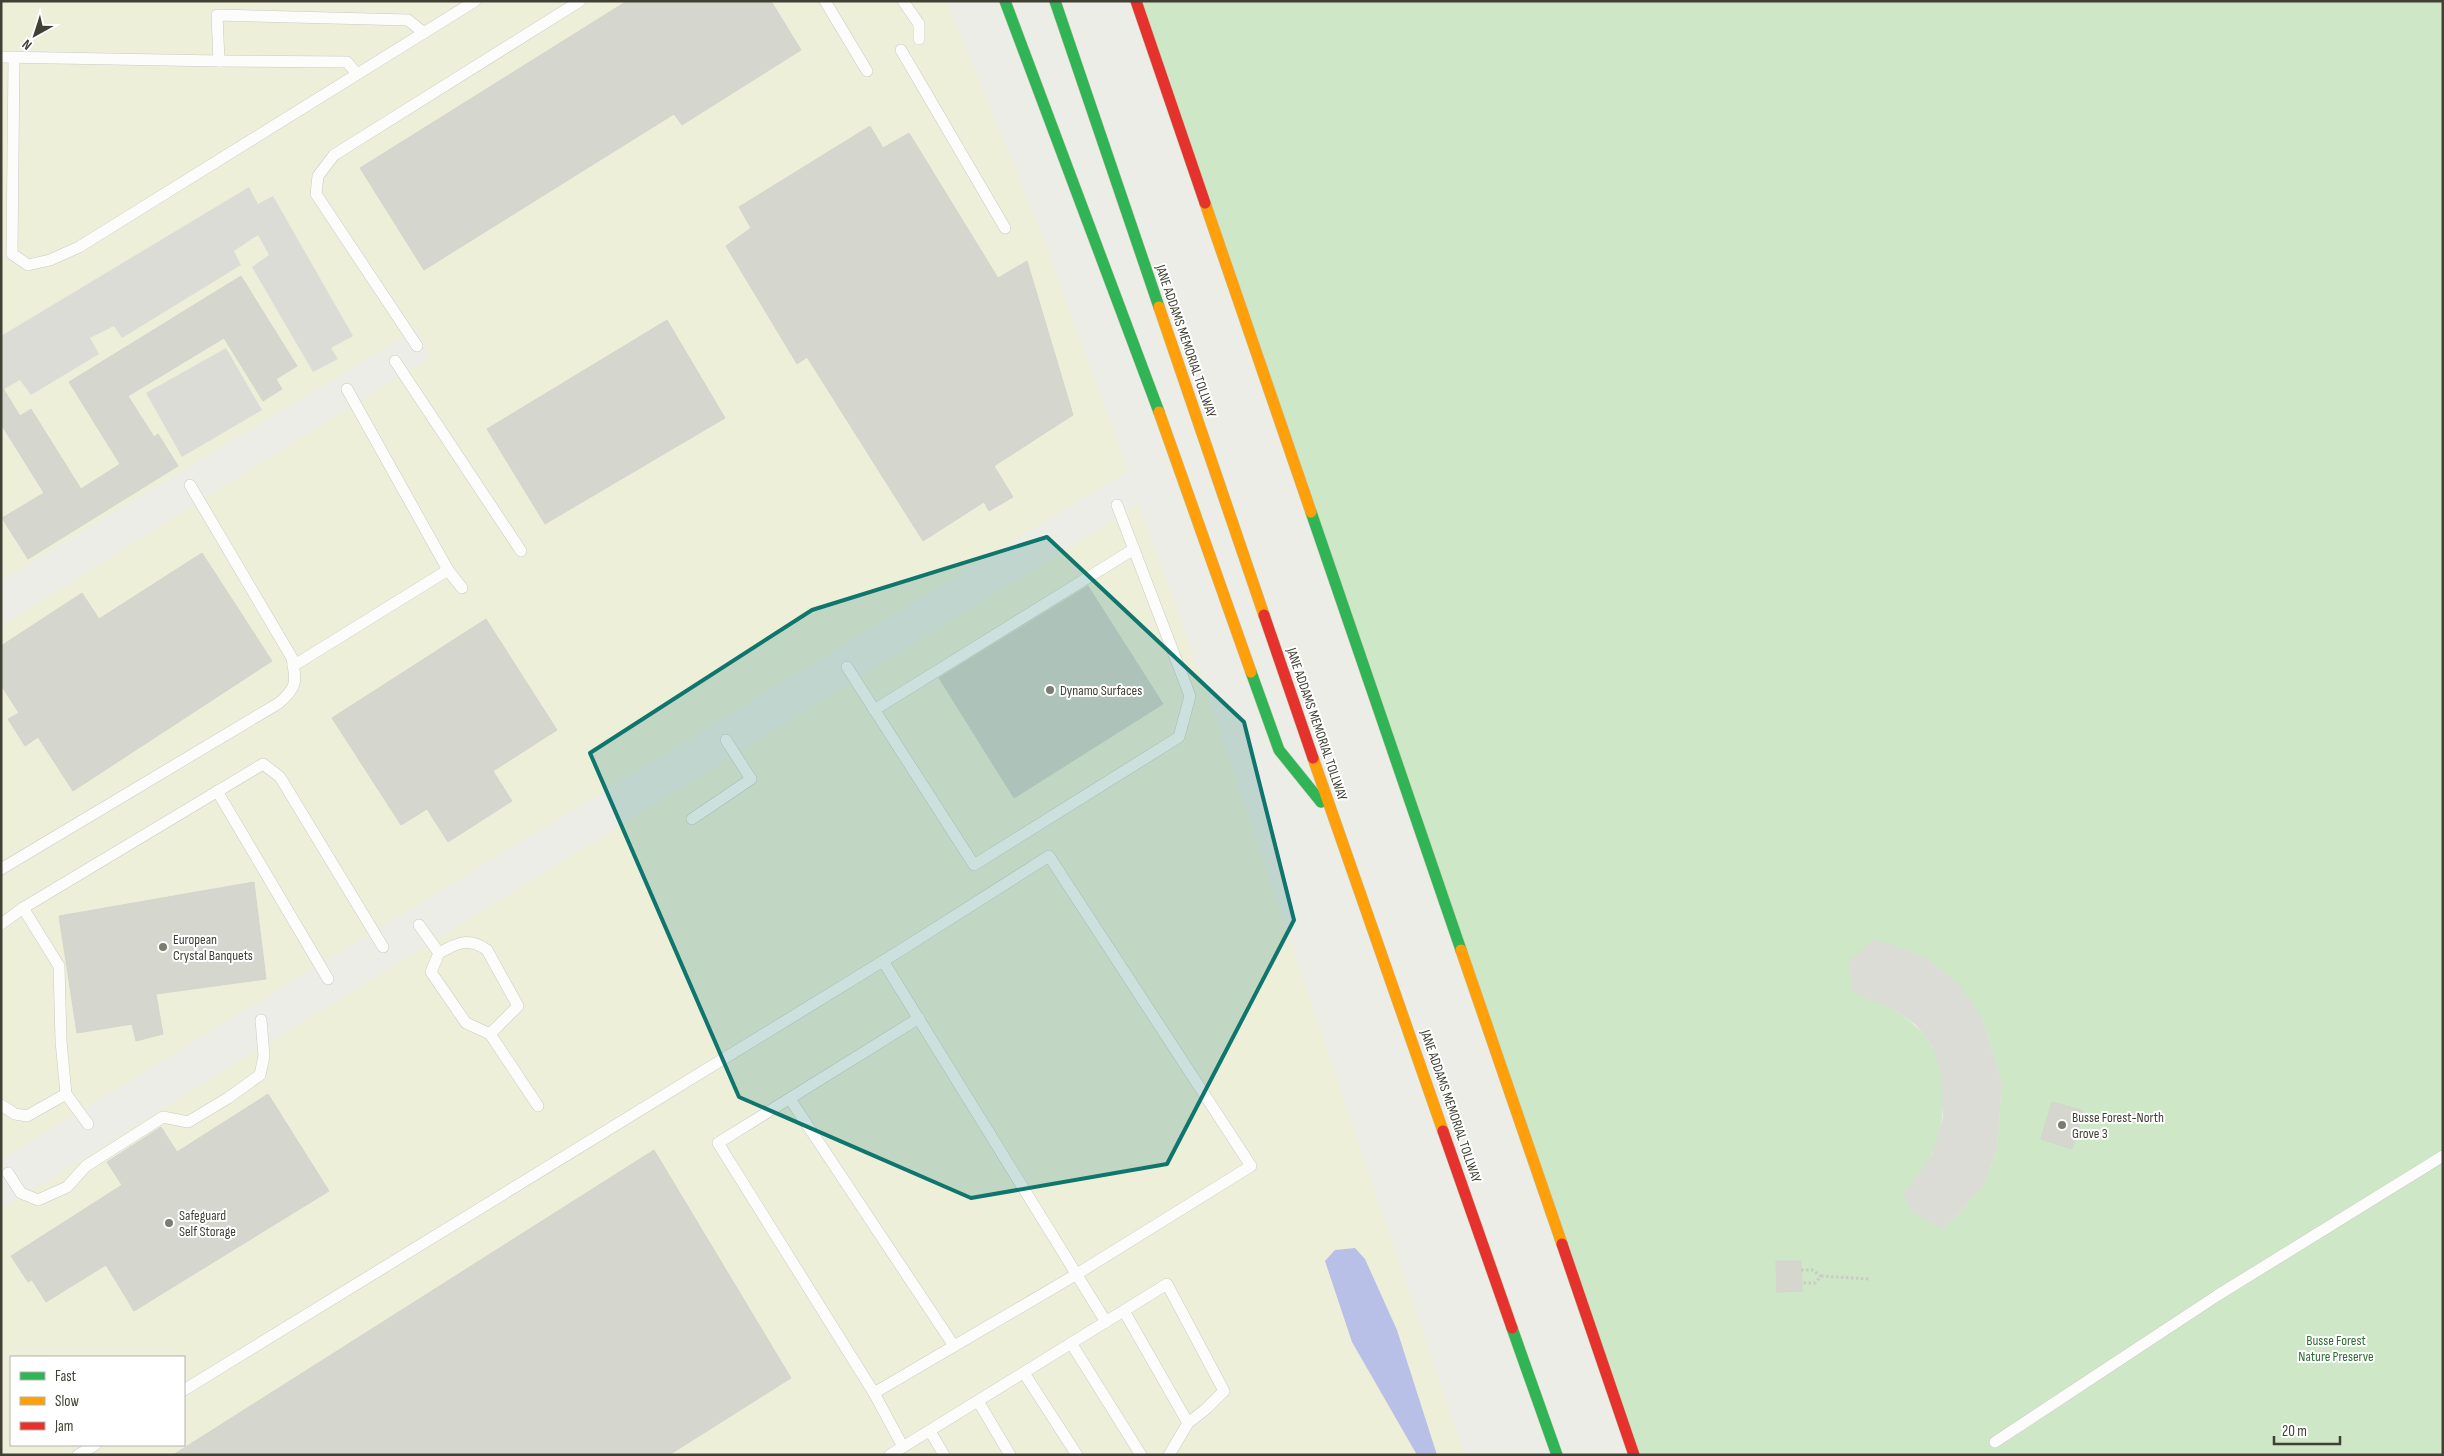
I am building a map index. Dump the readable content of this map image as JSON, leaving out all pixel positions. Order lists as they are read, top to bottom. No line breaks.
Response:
{"streets":{"highway":["JANE ADDAMS MEMORIAL TOLLWAY"]},"parks":["Busse Forest Nature Preserve"],"places":["Dynamo Surfaces","European Crystal Banquets","Busse Forest-North Grove 3","Safeguard Self Storage"],"legend":["Fast","Slow","Jam"],"scale_bar":"20 m","north":"bottom left"}
